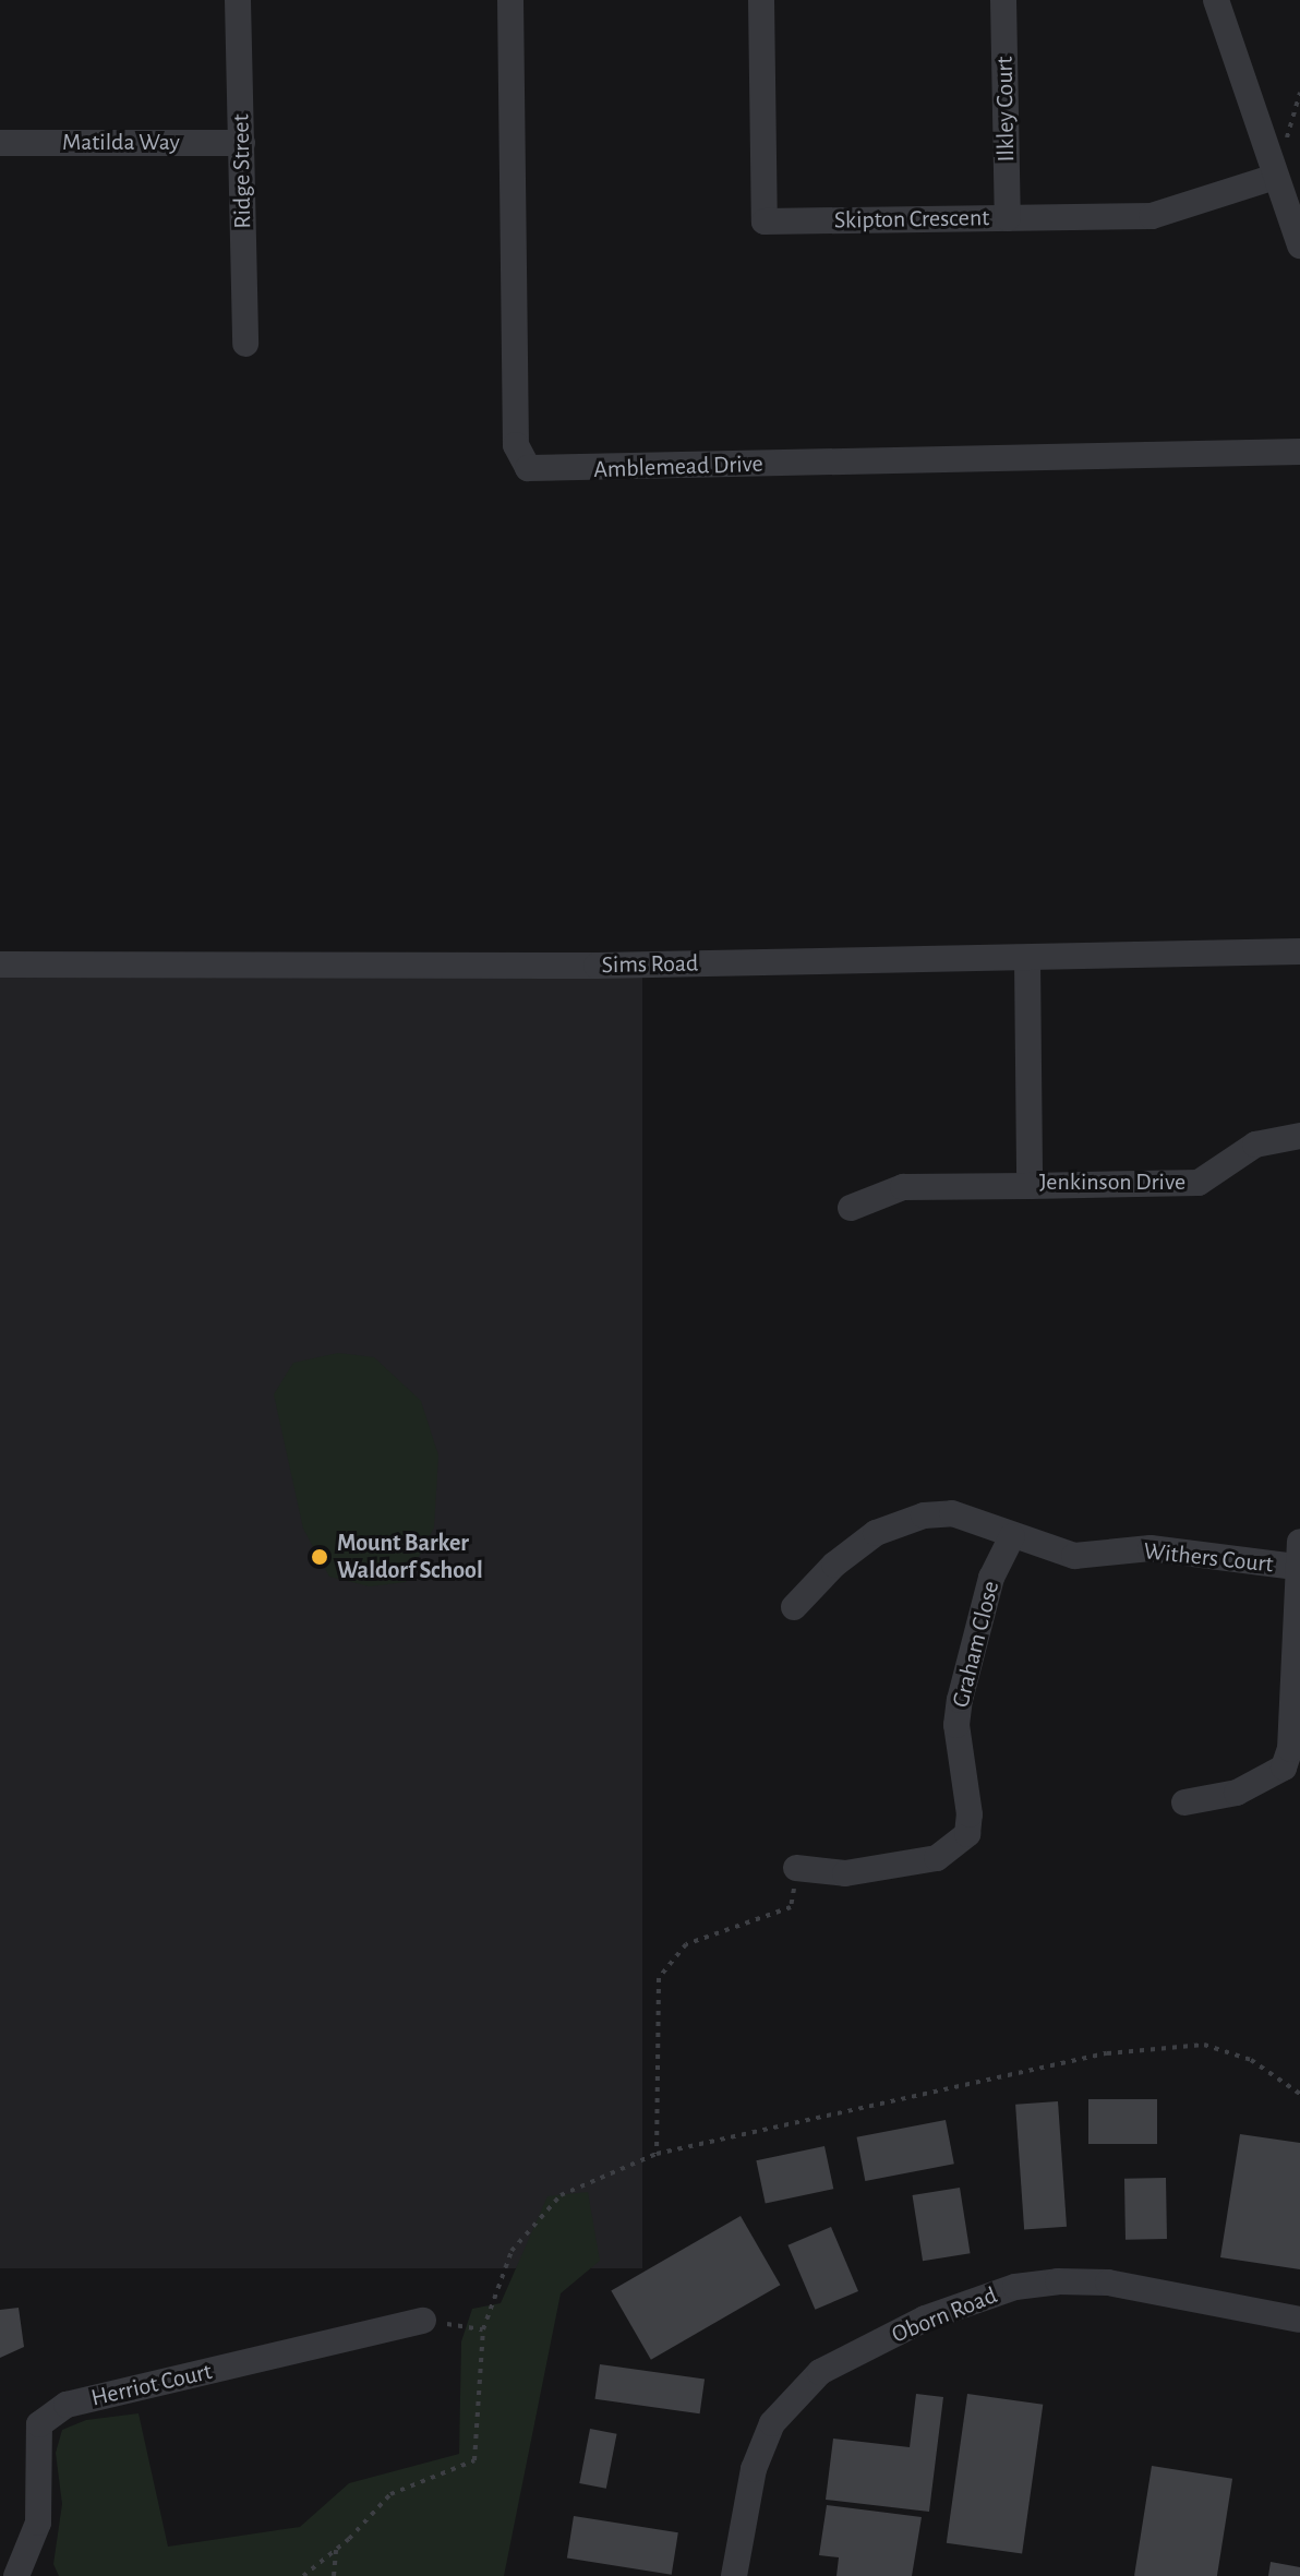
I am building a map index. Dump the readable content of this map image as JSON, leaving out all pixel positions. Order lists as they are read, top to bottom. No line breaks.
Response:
{"streets":{"street":["Ilkley Court","Matilda Way","Ridge Street","Skipton Crescent","Amblemead Drive","Sims Road","Jenkinson Drive","Withers Court","Graham Close","Oborn Road","Herriot Court"]},"crossings":[["Ilkley Court","Skipton Crescent"],["Matilda Way","Ridge Street"],["Sims Road","Jenkinson Drive"],["Withers Court","Graham Close"]],"places":["Mount Barker Waldorf School"]}
